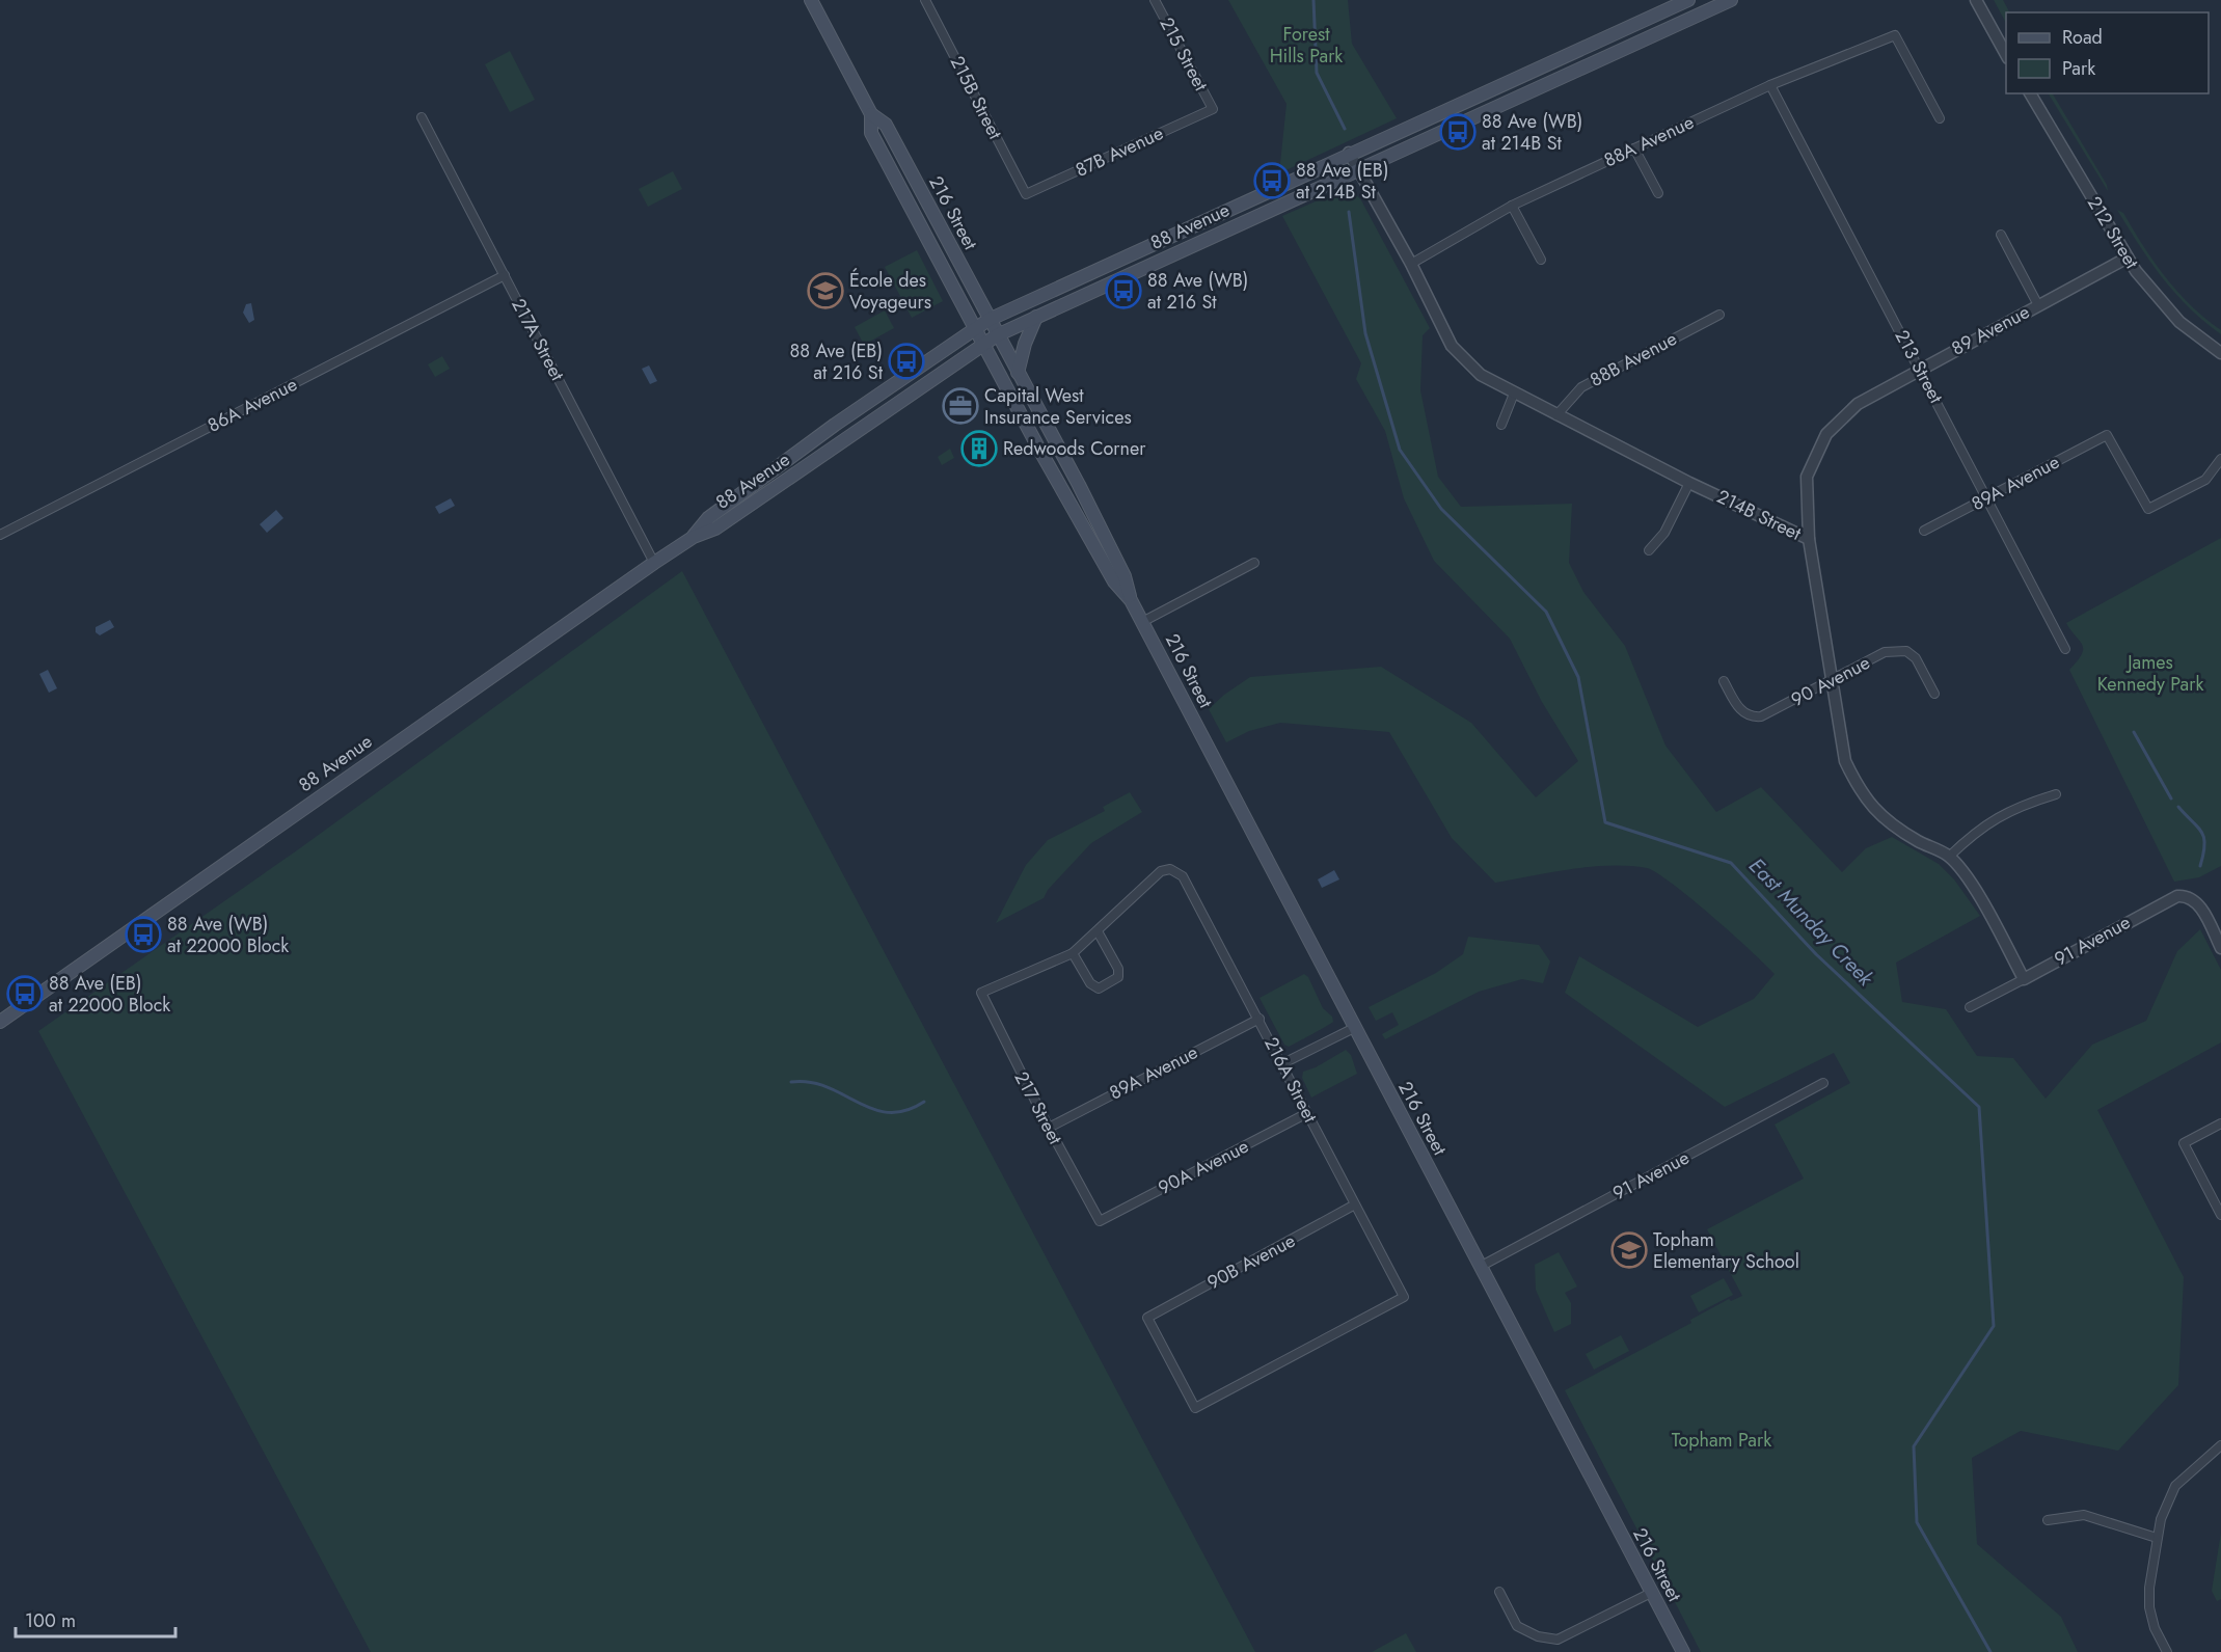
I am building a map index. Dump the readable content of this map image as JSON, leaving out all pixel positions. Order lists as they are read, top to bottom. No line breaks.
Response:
{"streets":{"main road":["216 Street","88 Avenue"],"street":["215 Street","215B Street","88A Avenue","87B Avenue","212 Street","89 Avenue","217A Street","88B Avenue","213 Street","86A Avenue","89A Avenue","214B Street","90 Avenue","91 Avenue","216A Street","217 Street","90A Avenue","90B Avenue"]},"crossings":[["215 Street","87B Avenue"],["215B Street","87B Avenue"],["88A Avenue","213 Street"],["88A Avenue","214B Street"],["216 Street","88 Avenue"],["216 Street","91 Avenue"],["88 Avenue","217A Street"],["88 Avenue","214B Street"],["212 Street","89 Avenue"],["89 Avenue","213 Street"],["89 Avenue","214B Street"],["217A Street","86A Avenue"],["88B Avenue","214B Street"],["213 Street","89A Avenue"],["89A Avenue","216A Street"],["89A Avenue","217 Street"],["214B Street","90 Avenue"],["214B Street","91 Avenue"],["216A Street","90A Avenue"],["216A Street","90B Avenue"],["217 Street","90A Avenue"]],"water":["East Munday Creek"],"parks":["Forest Hills Park","James Kennedy Park","Topham Park"],"places":{"bus stop":["88 Ave (WB) at 214B St","88 Ave (EB) at 214B St","88 Ave (WB) at 216 St","88 Ave (EB) at 216 St","88 Ave (WB) at 22000 Block","88 Ave (EB) at 22000 Block"],"school or university":["École des Voyageurs","Topham Elementary School"],"office":["Capital West Insurance Services"],"building":["Redwoods Corner"]},"legend":["Road","Park"],"scale_bar":"100 m"}
